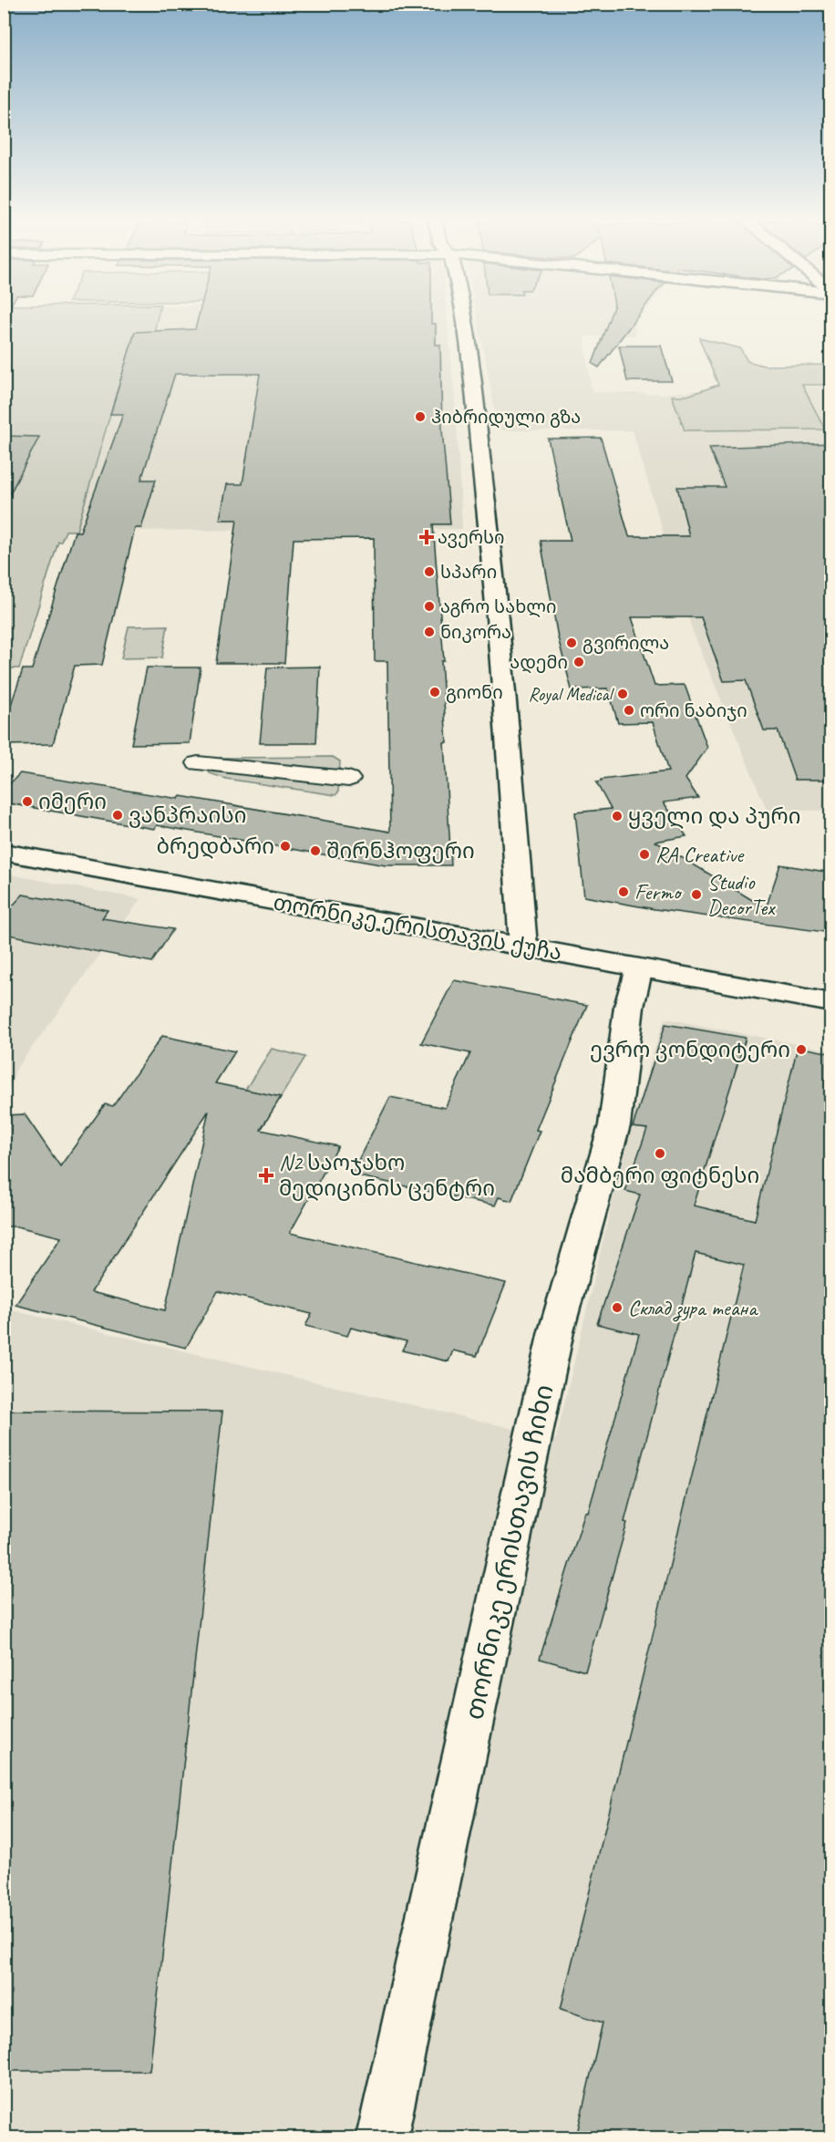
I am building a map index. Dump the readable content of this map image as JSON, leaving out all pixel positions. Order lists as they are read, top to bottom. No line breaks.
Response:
{"streets":{"street":["თორნიკე ერისთავის ქუჩა","თორნიკე ერისთავის ჩიხი"]},"crossings":[["თორნიკე ერისთავის ქუჩა","თორნიკე ერისთავის ჩიხი"]],"places":{"other":["ჰიბრიდული გზა","სპარი","აგრო სახლი","ნიკორა","გვირილა","ადემი","გიონი","Royal Medical","ორი ნაბიჯი","იმერი","ვანპრაისი","ყველი და პური","ბრედბარი","შირნჰოფერი","RA Creative","Fermo","Studio DecorTex","ევრო კონდიტერი","მამბერი ფიტნესი","Склад зура теана"],"health":["ავერსი","N2 საოჯახო მედიცინის ცენტრი"]}}
